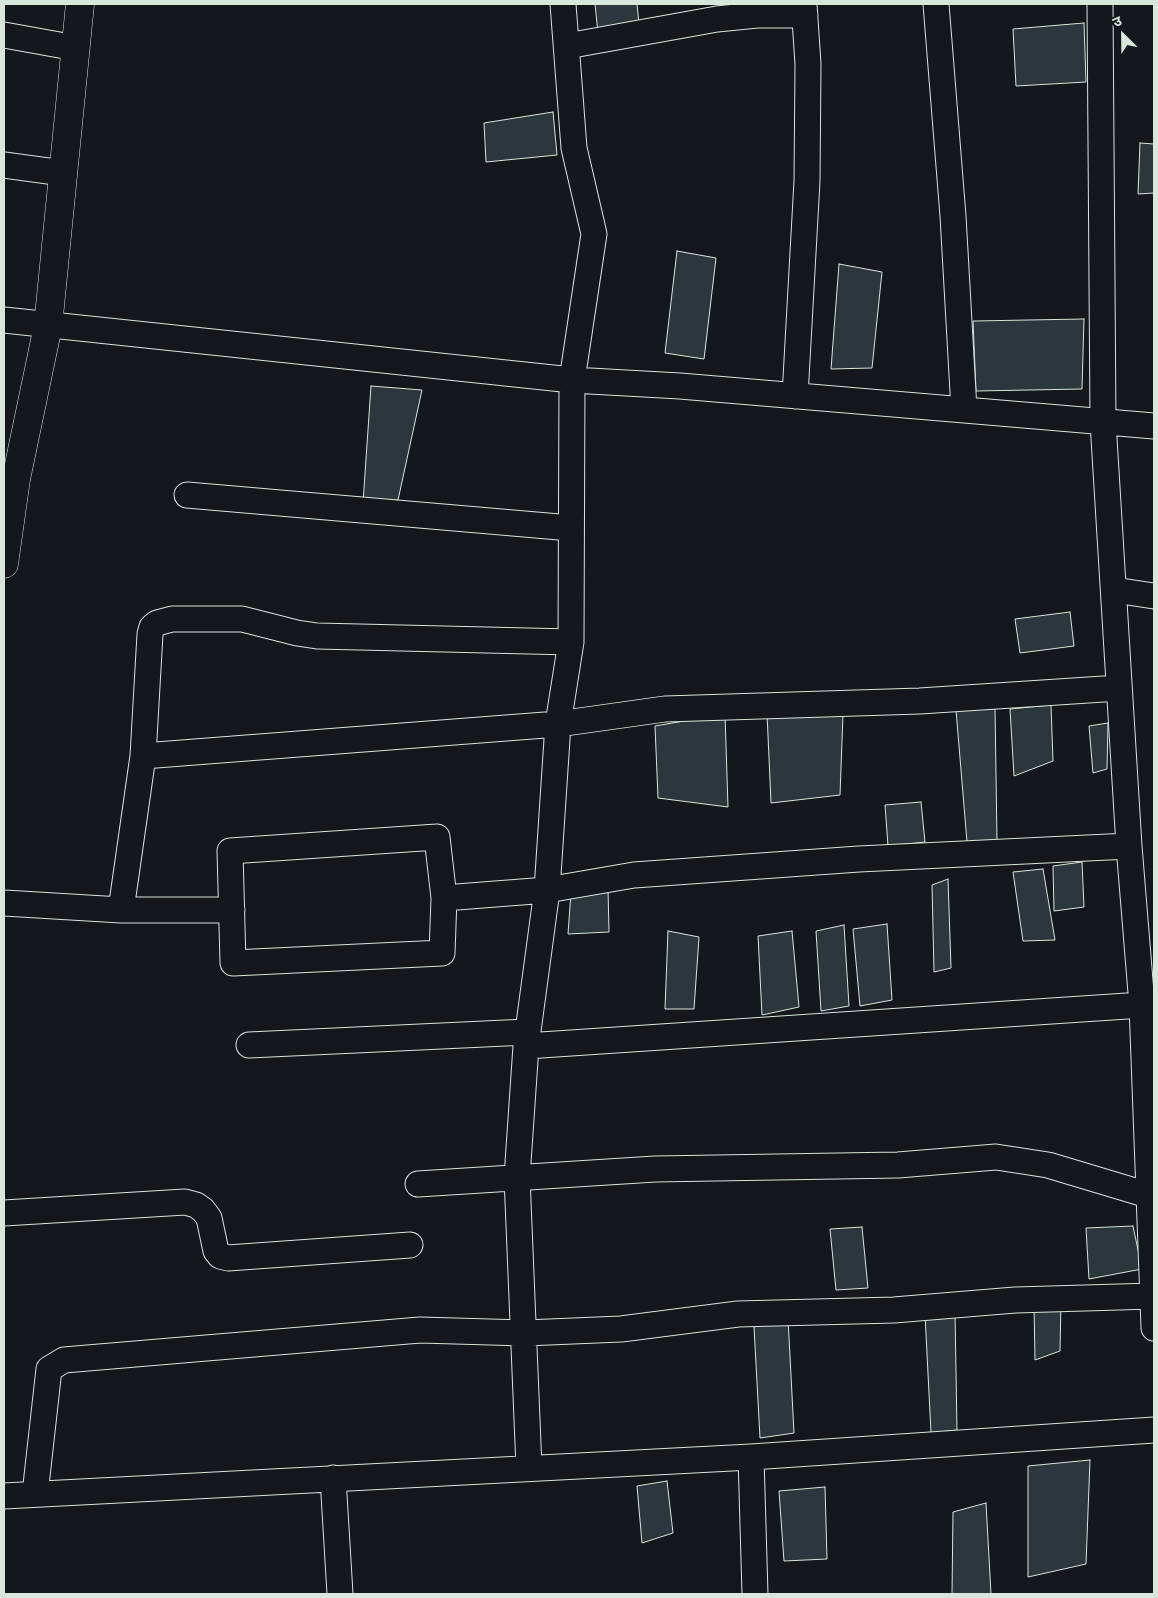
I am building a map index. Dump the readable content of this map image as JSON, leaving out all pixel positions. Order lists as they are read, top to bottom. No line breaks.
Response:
{"north":"top left"}
